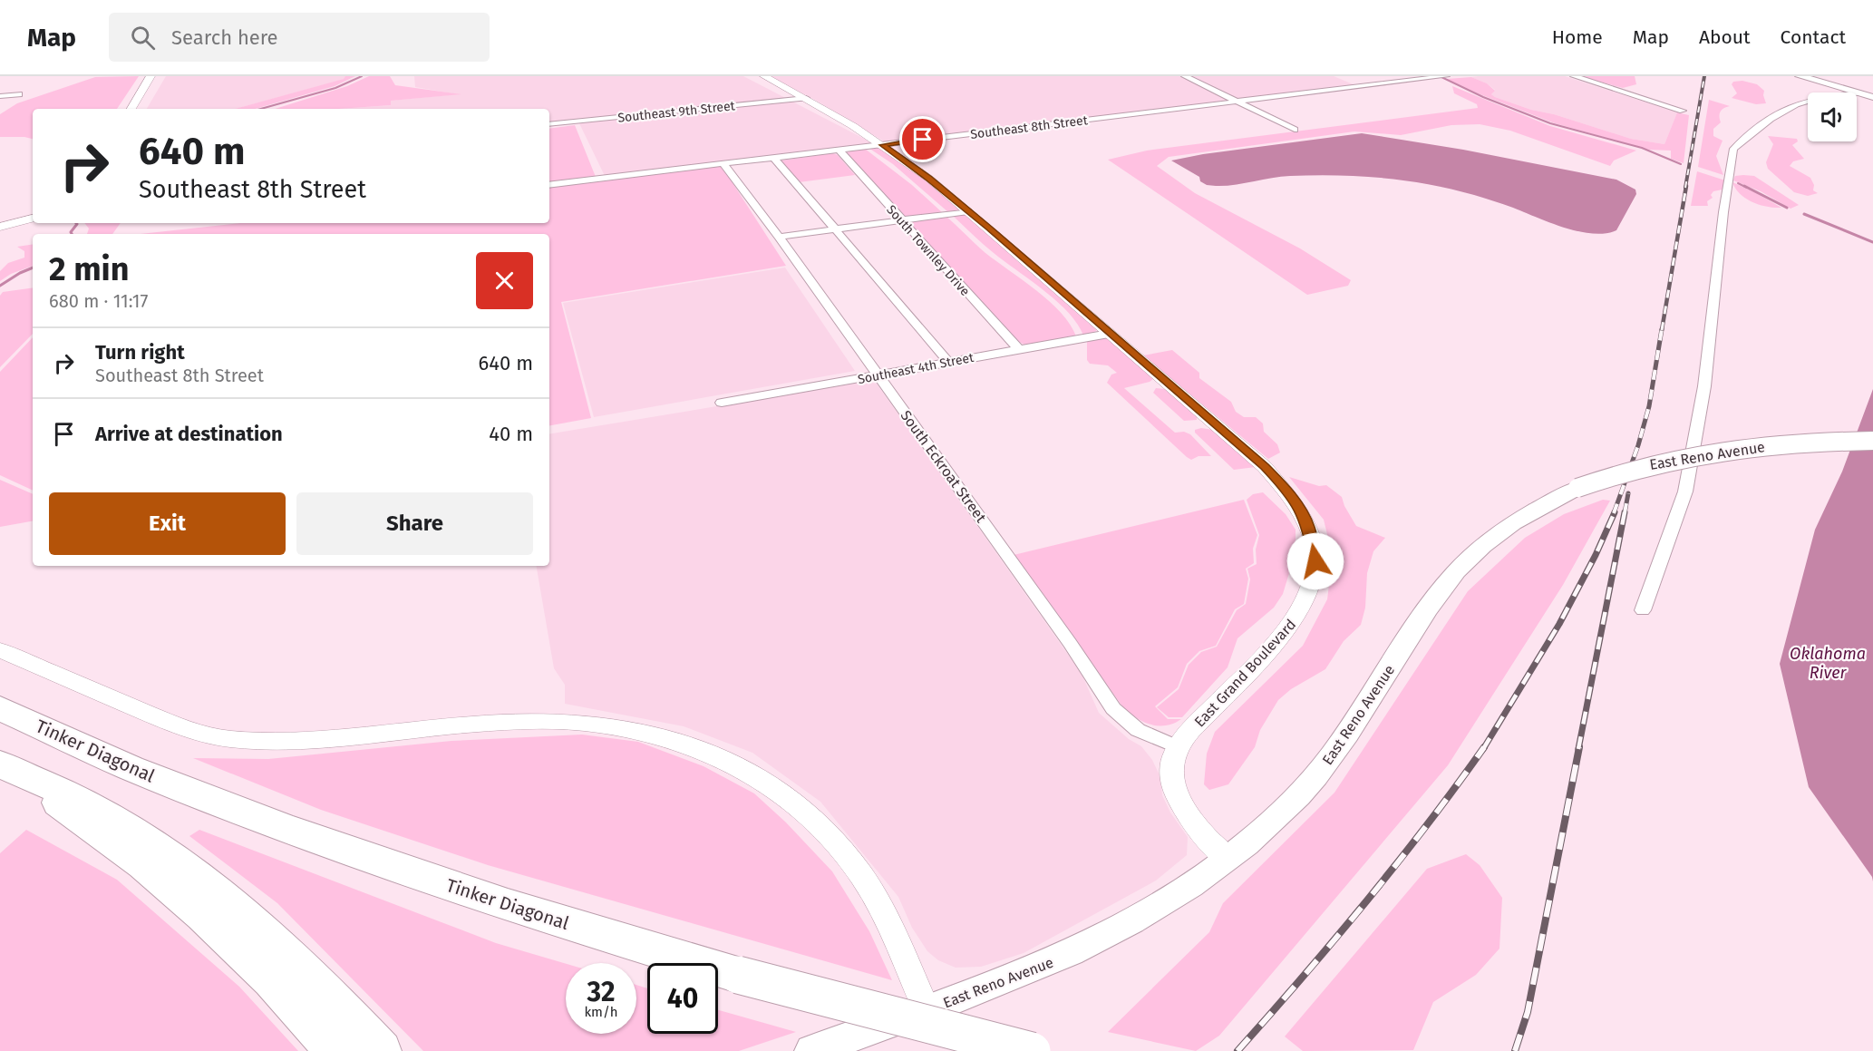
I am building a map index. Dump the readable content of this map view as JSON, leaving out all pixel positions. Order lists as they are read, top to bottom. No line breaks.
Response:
{"streets":{"highway":["Tinker Diagonal"],"main road":["East Reno Avenue"],"street":["Southeast 9th Street","Southeast 8th Street","South Townley Drive","Southeast 4th Street","South Eckroat Street","East Grand Boulevard"]},"crossings":[["Southeast 9th Street","East Grand Boulevard"],["Southeast 8th Street","South Townley Drive"],["Southeast 8th Street","South Eckroat Street"],["Southeast 8th Street","East Grand Boulevard"],["South Townley Drive","Southeast 4th Street"],["Southeast 4th Street","South Eckroat Street"],["Southeast 4th Street","East Grand Boulevard"],["East Reno Avenue","East Grand Boulevard"],["South Eckroat Street","East Grand Boulevard"]],"water":["Oklahoma River"],"page":{"header":"Map","search":"Search here","nav":["Home","Map","About","Contact"],"turn":["640 m","Southeast 8th Street"],"heading":["2 min","680 m · 11:17"],"list":[{"name":"Turn right","note":"Southeast 8th Street","value":"640 m"},{"name":"Arrive at destination","value":"40 m"}],"buttons":["Exit","Share"],"speed":"32 km/h","limit":"40"}}
